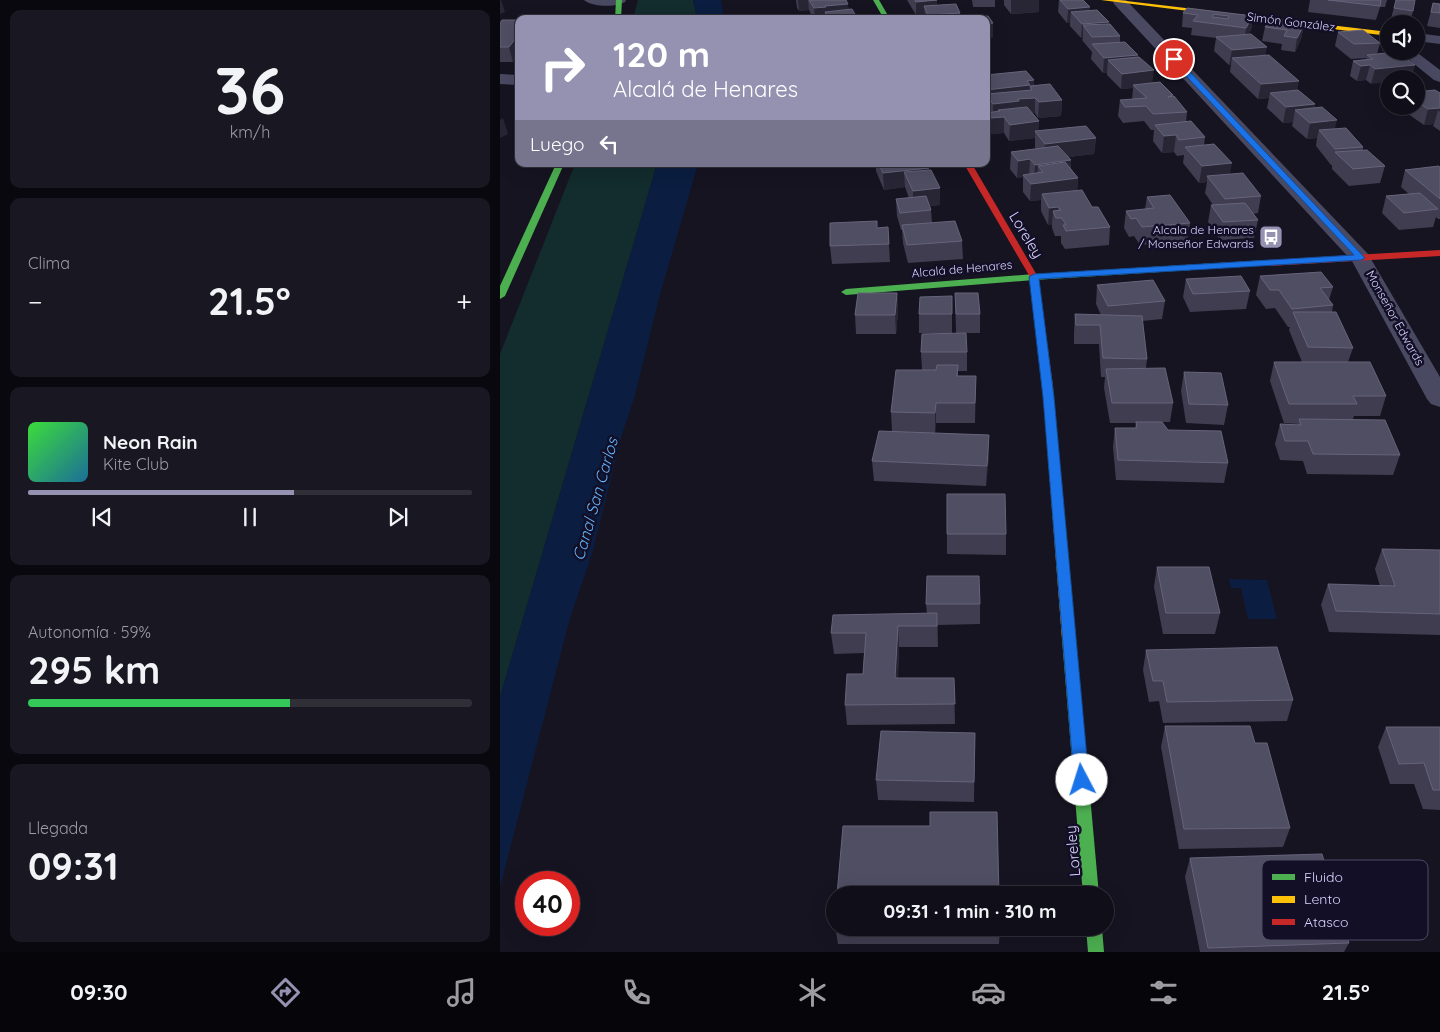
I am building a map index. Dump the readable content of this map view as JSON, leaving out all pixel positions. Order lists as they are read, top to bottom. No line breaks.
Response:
{"streets":{"street":["Simón González","Loreley","Alcalá de Henares","Monseñor Edwards"]},"crossings":[["Simón González","Monseñor Edwards"],["Loreley","Alcalá de Henares"],["Alcalá de Henares","Monseñor Edwards"]],"water":["Canal San Carlos"],"places":{"bus stop":["Alcala de Henares / Monseñor Edwards"]},"legend":["Fluido","Lento","Atasco"],"page":{"tile":[["36","km/h"],"Clima",["Autonomía · 59%","295 km"],["Llegada","09:31"]],"turn":["120 m","Alcalá de Henares"],"then":"Luego","heat":["−","21.5°","+"],"song":["Neon Rain","Kite Club"],"limit":"40","trip":"09:31 · 1 min · 310 m","tabs":["09:30","21.5°"]}}
